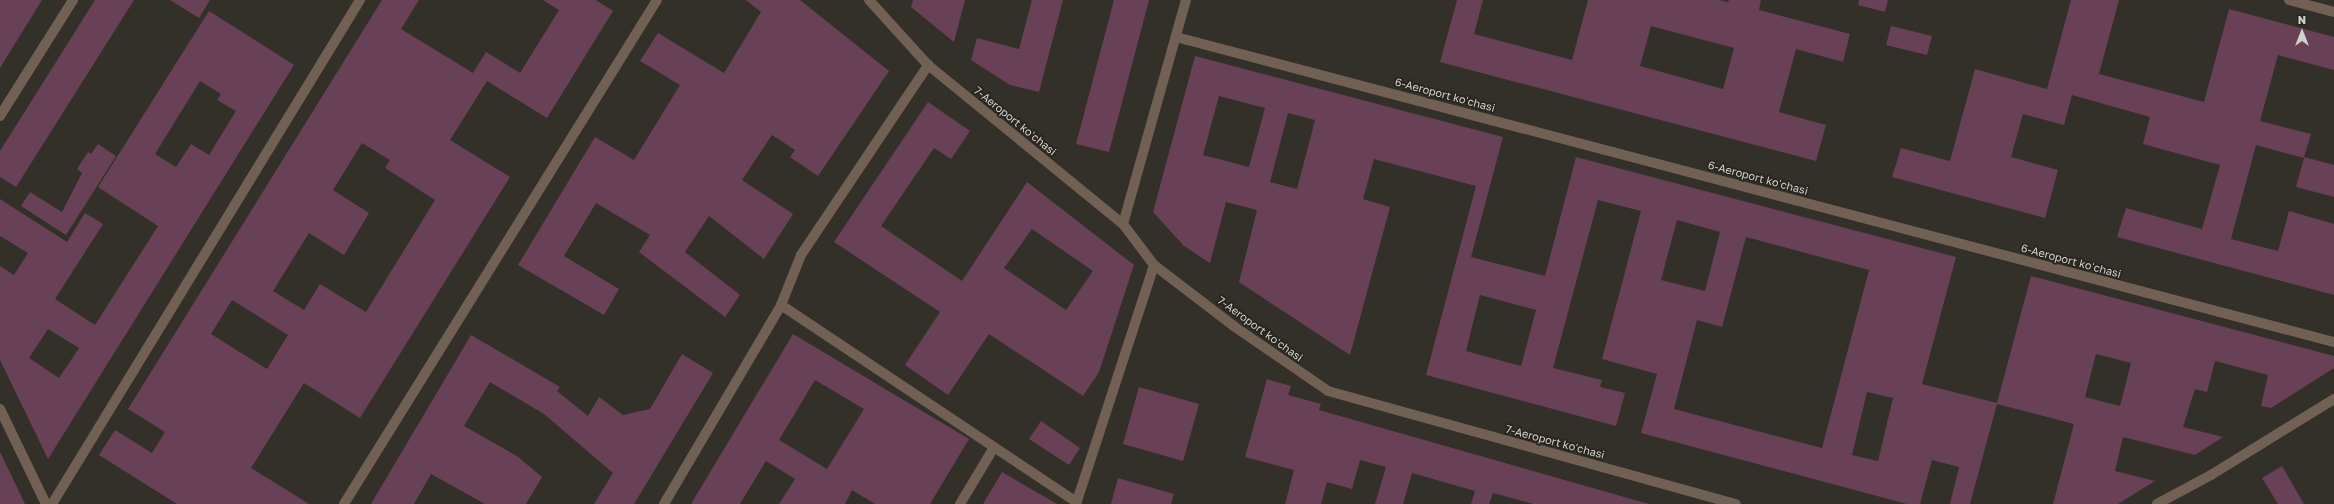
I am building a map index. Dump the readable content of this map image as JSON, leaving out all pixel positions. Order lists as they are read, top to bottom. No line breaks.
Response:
{"streets":{"street":["6-Aeroport koʻchasi","7-Aeroport koʻchasi"]},"north":"top"}
